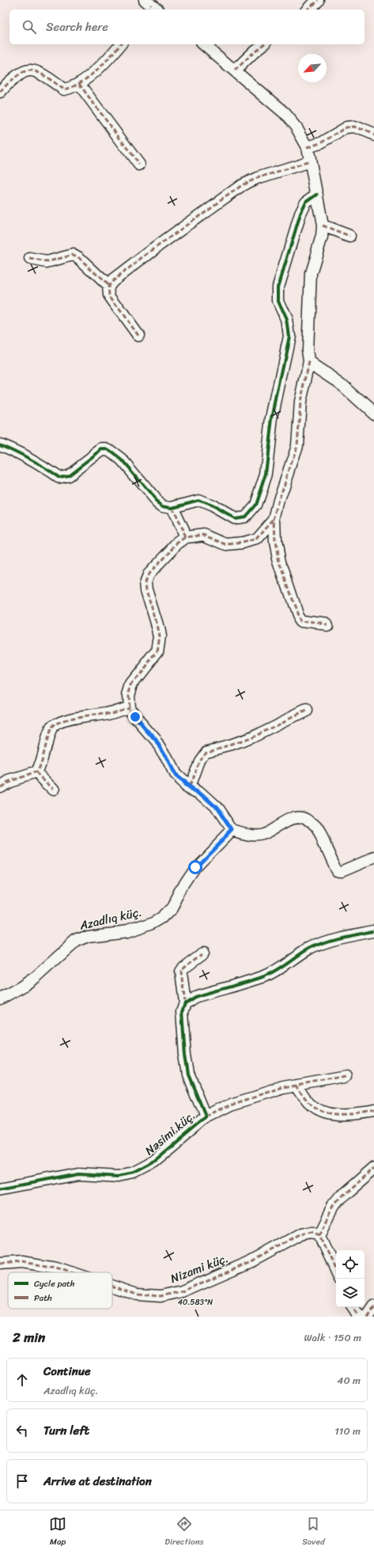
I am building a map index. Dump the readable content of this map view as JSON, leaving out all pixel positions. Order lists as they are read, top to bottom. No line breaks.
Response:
{"streets":{"street":["Azadlıq küç.","Nəsimi küç.","Nizami küç."]},"legend":["Cycle path","Path"],"north":"bottom left","page":{"search":"Search here","heading":["2 min","Walk · 150 m"],"list":[["Continue","Azadlıq küç.","40 m"],["Turn left","110 m"],"Arrive at destination"],"nav":["Map","Directions","Saved"]},"coordinates":["40.583°N"]}
